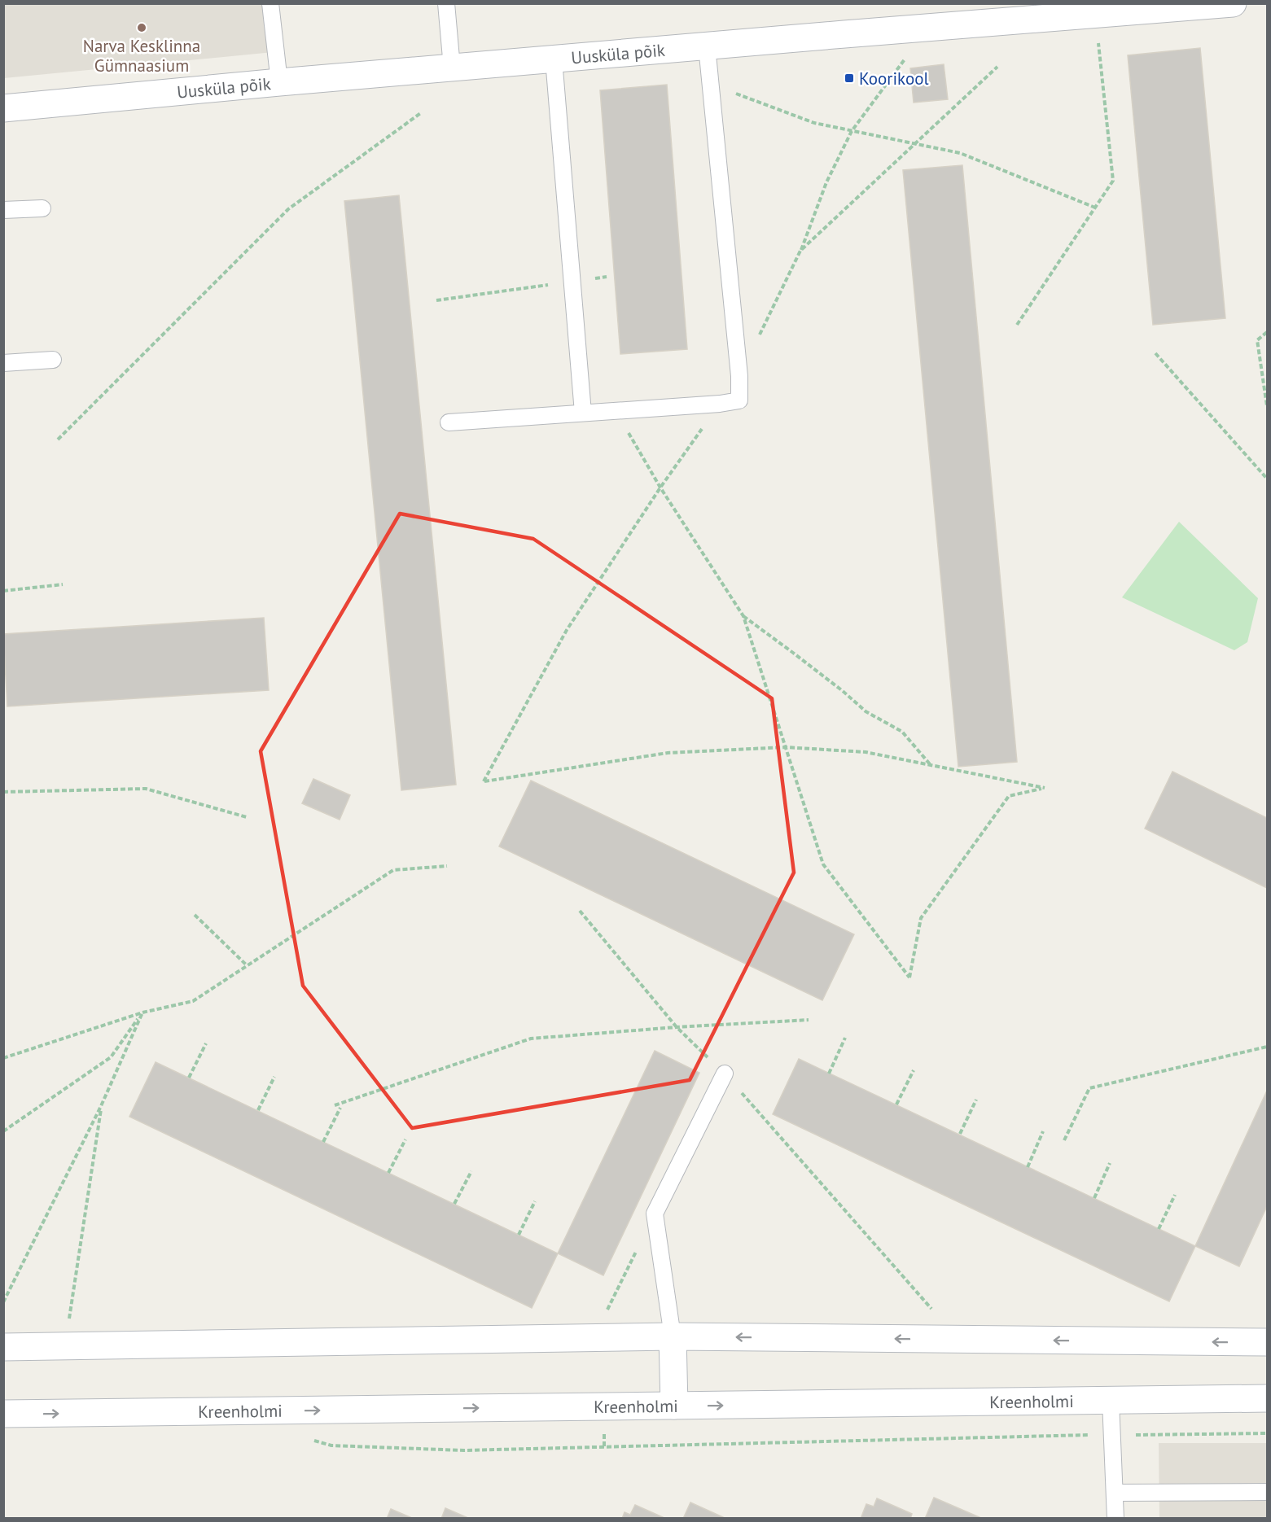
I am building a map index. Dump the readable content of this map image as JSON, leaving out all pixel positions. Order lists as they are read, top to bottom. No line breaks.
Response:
{"streets":{"main road":["Uusküla põik","Kreenholmi"]},"places":{"other":["Narva Kesklinna Gümnaasium"],"transit":["Koorikool"]}}
